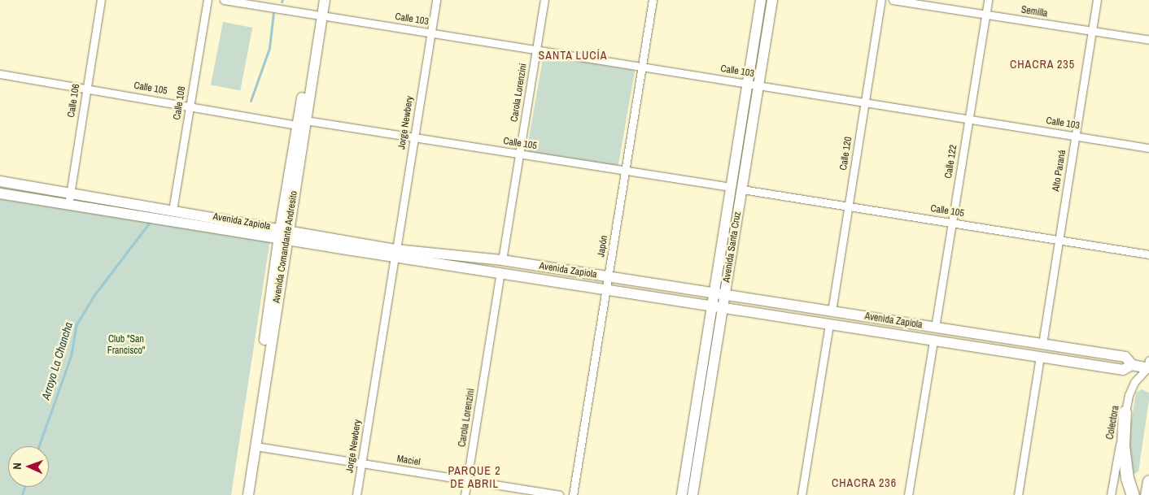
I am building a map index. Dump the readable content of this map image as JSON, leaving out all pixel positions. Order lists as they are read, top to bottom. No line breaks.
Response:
{"streets":{"main road":["Avenida Zapiola","Avenida Comandante Andresito","Avenida Santa Cruz"],"street":["Semilla","Calle 103","Calle 105","Carola Lorenzini","Calle 106","Calle 108","Jorge Newbery","Calle 120","Calle 122","Alto Paraná","Japón","Colectora","Maciel"]},"crossings":[["Semilla","Calle 122"],["Semilla","Alto Paraná"],["Calle 103","Carola Lorenzini"],["Calle 103","Jorge Newbery"],["Calle 103","Calle 120"],["Calle 103","Calle 122"],["Calle 103","Alto Paraná"],["Calle 103","Japón"],["Calle 103","Avenida Comandante Andresito"],["Calle 103","Avenida Santa Cruz"],["Calle 105","Carola Lorenzini"],["Calle 105","Calle 106"],["Calle 105","Calle 108"],["Calle 105","Jorge Newbery"],["Calle 105","Calle 120"],["Calle 105","Calle 122"],["Calle 105","Alto Paraná"],["Calle 105","Japón"],["Calle 105","Avenida Comandante Andresito"],["Calle 105","Avenida Santa Cruz"],["Carola Lorenzini","Avenida Zapiola"],["Carola Lorenzini","Maciel"],["Calle 106","Avenida Zapiola"],["Calle 108","Avenida Zapiola"],["Jorge Newbery","Avenida Zapiola"],["Jorge Newbery","Maciel"],["Calle 120","Avenida Zapiola"],["Calle 122","Avenida Zapiola"],["Alto Paraná","Avenida Zapiola"],["Avenida Zapiola","Japón"],["Avenida Zapiola","Avenida Comandante Andresito"],["Avenida Zapiola","Avenida Santa Cruz"],["Avenida Zapiola","Colectora"],["Avenida Comandante Andresito","Maciel"]],"districts":["SANTA LUCÍA","CHACRA 235","PARQUE 2 DE ABRIL","CHACRA 236"],"water":["Arroyo La Chancha"],"parks":["Club \"San Francisco\""],"north":"left"}
